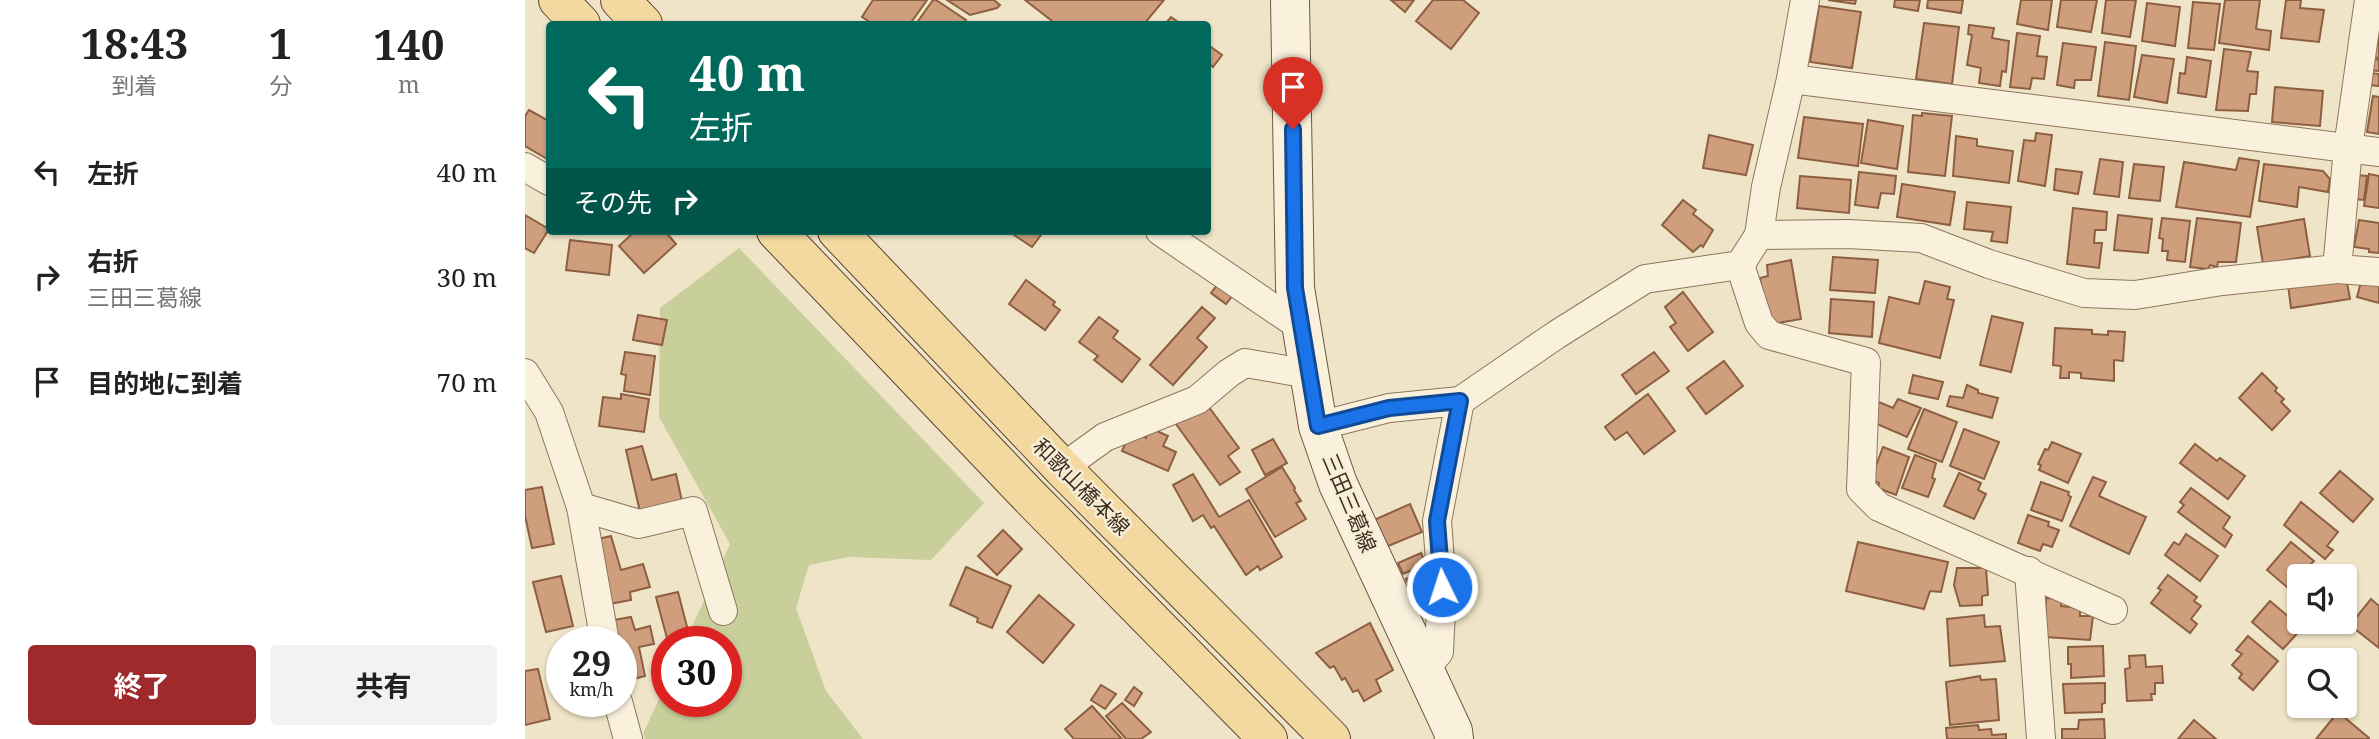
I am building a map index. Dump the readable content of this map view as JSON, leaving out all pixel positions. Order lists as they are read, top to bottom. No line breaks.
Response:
{"streets":{"main road":["和歌山橋本線","三田三葛線"]},"page":{"eta":["18:43","到着","1","分","140","m"],"turn":["40 m","左折"],"list":[{"name":"左折","value":"40 m"},{"name":"右折","note":"三田三葛線","value":"30 m"},{"name":"目的地に到着","value":"70 m"}],"then":"その先","speed":"29 km/h","limit":"30","buttons":["終了","共有"]}}
